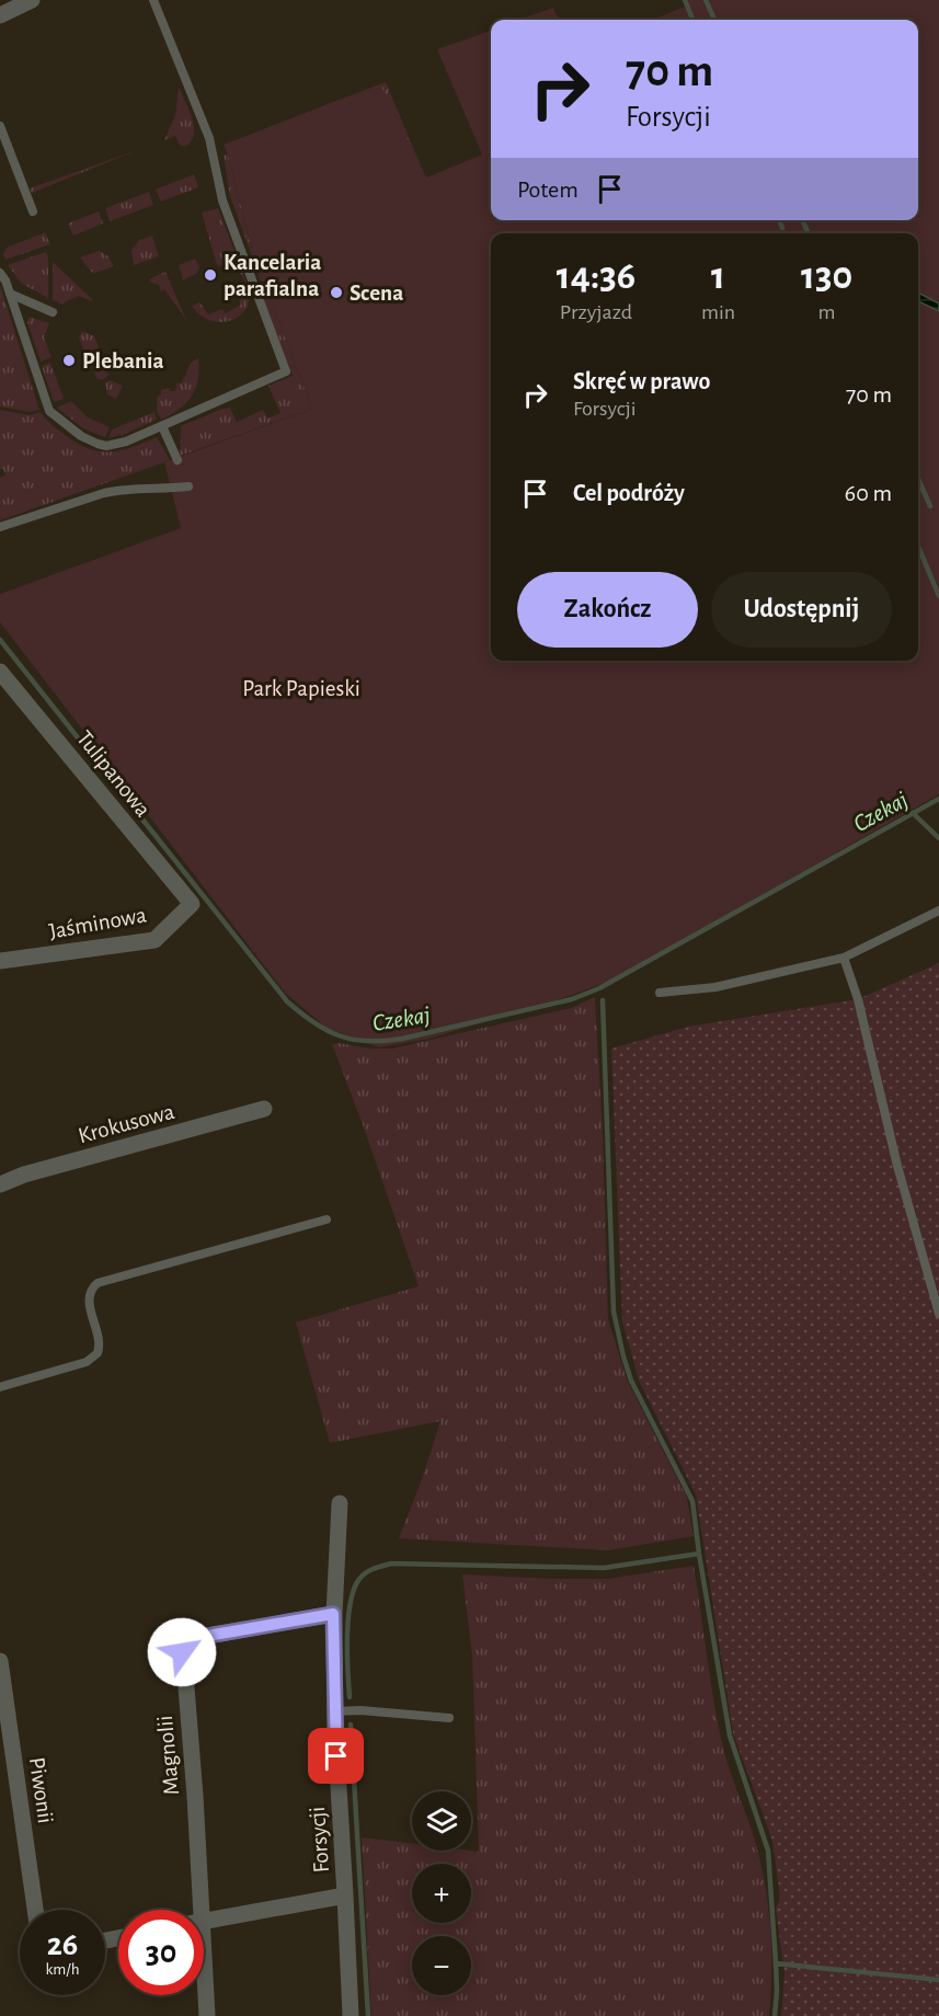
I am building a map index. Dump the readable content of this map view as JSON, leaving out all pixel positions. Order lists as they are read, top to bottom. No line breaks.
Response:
{"streets":{"street":["Tulipanowa","Jaśminowa","Krokusowa","Magnolii","Piwonii","Forsycji"]},"crossings":[["Tulipanowa","Jaśminowa"],["Magnolii","Forsycji"]],"water":["Czekaj"],"parks":["Park Papieski"],"places":["Kancelaria parafialna","Scena","Plebania"],"page":{"turn":["70 m","Forsycji"],"then":"Potem","eta":["14:36","Przyjazd","1","min","130","m"],"list":[{"name":"Skręć w prawo","note":"Forsycji","value":"70 m"},{"name":"Cel podróży","value":"60 m"}],"buttons":["Zakończ","Udostępnij"],"map_buttons":["+","−"],"speed":"26 km/h","limit":"30"}}
